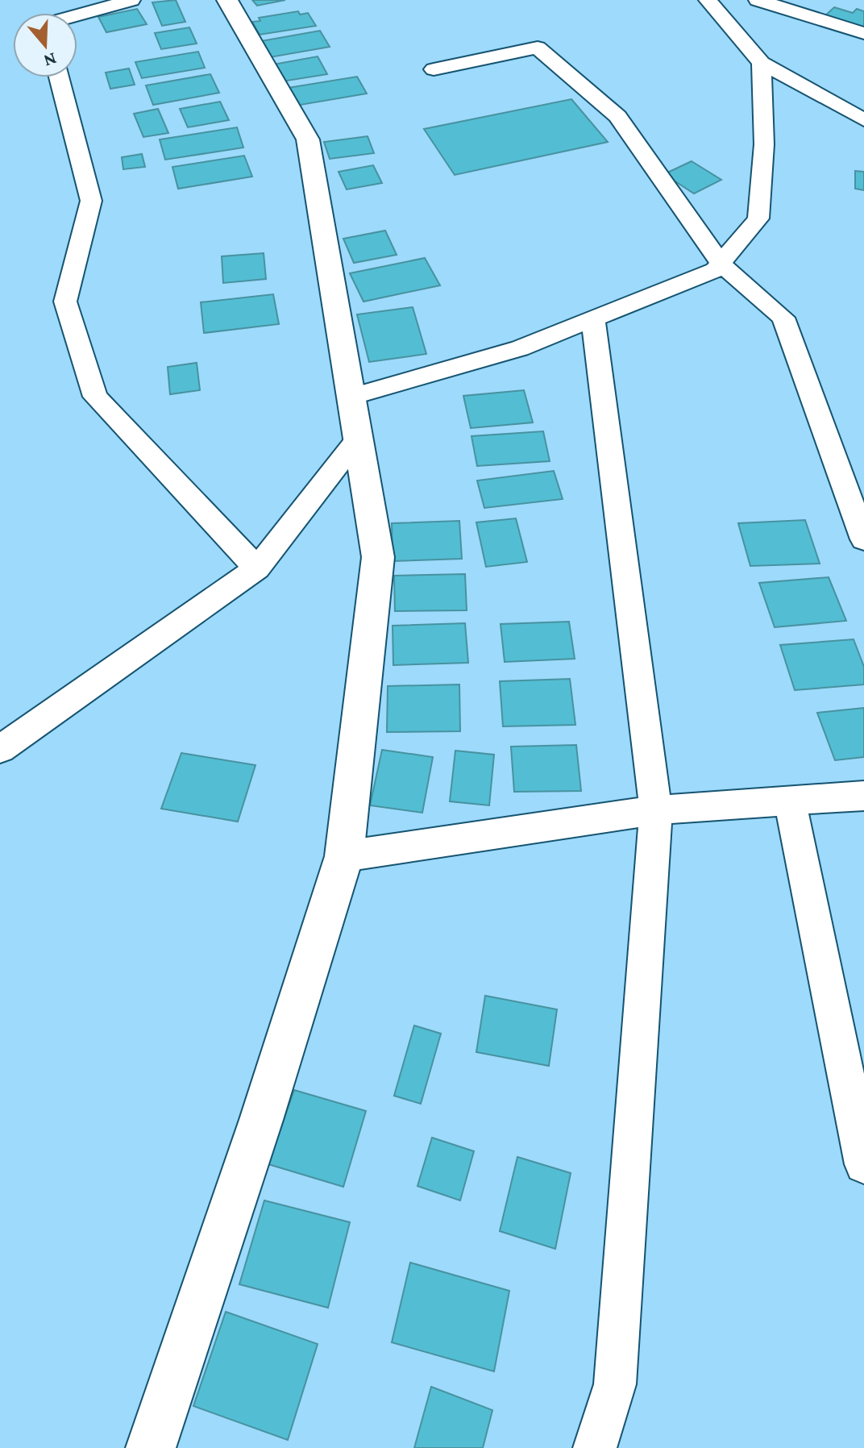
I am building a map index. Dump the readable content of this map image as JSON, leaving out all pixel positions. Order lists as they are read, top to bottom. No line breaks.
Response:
{"north":"bottom"}
